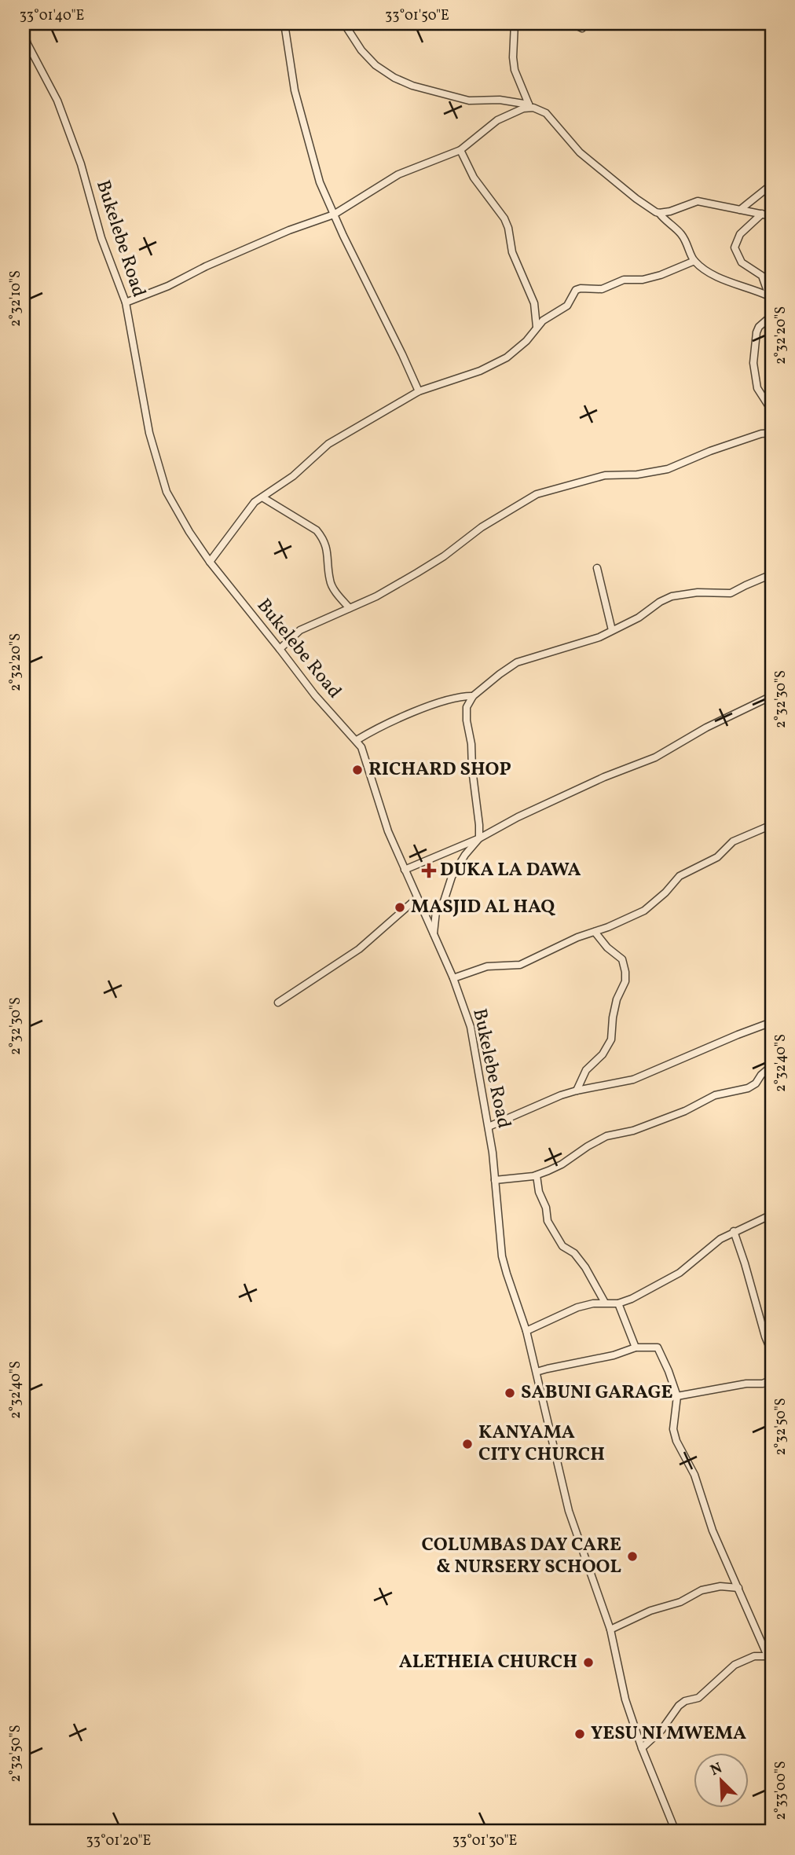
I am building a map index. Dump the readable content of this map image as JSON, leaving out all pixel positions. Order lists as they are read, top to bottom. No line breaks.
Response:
{"streets":{"street":["Bukelebe Road"]},"places":{"other":["RICHARD SHOP","MASJID AL HAQ","SABUNI GARAGE","KANYAMA CITY CHURCH","COLUMBAS DAY CARE & NURSERY SCHOOL","ALETHEIA CHURCH","YESU NI MWEMA"],"health":["DUKA LA DAWA"]},"north":"top left","coordinates":["33°01'40\"E","33°01'50\"E","2°32'10\"S","2°32'20\"S","2°32'30\"S","2°32'40\"S","2°32'50\"S","2°33'00\"S","33°01'20\"E","33°01'30\"E"]}
